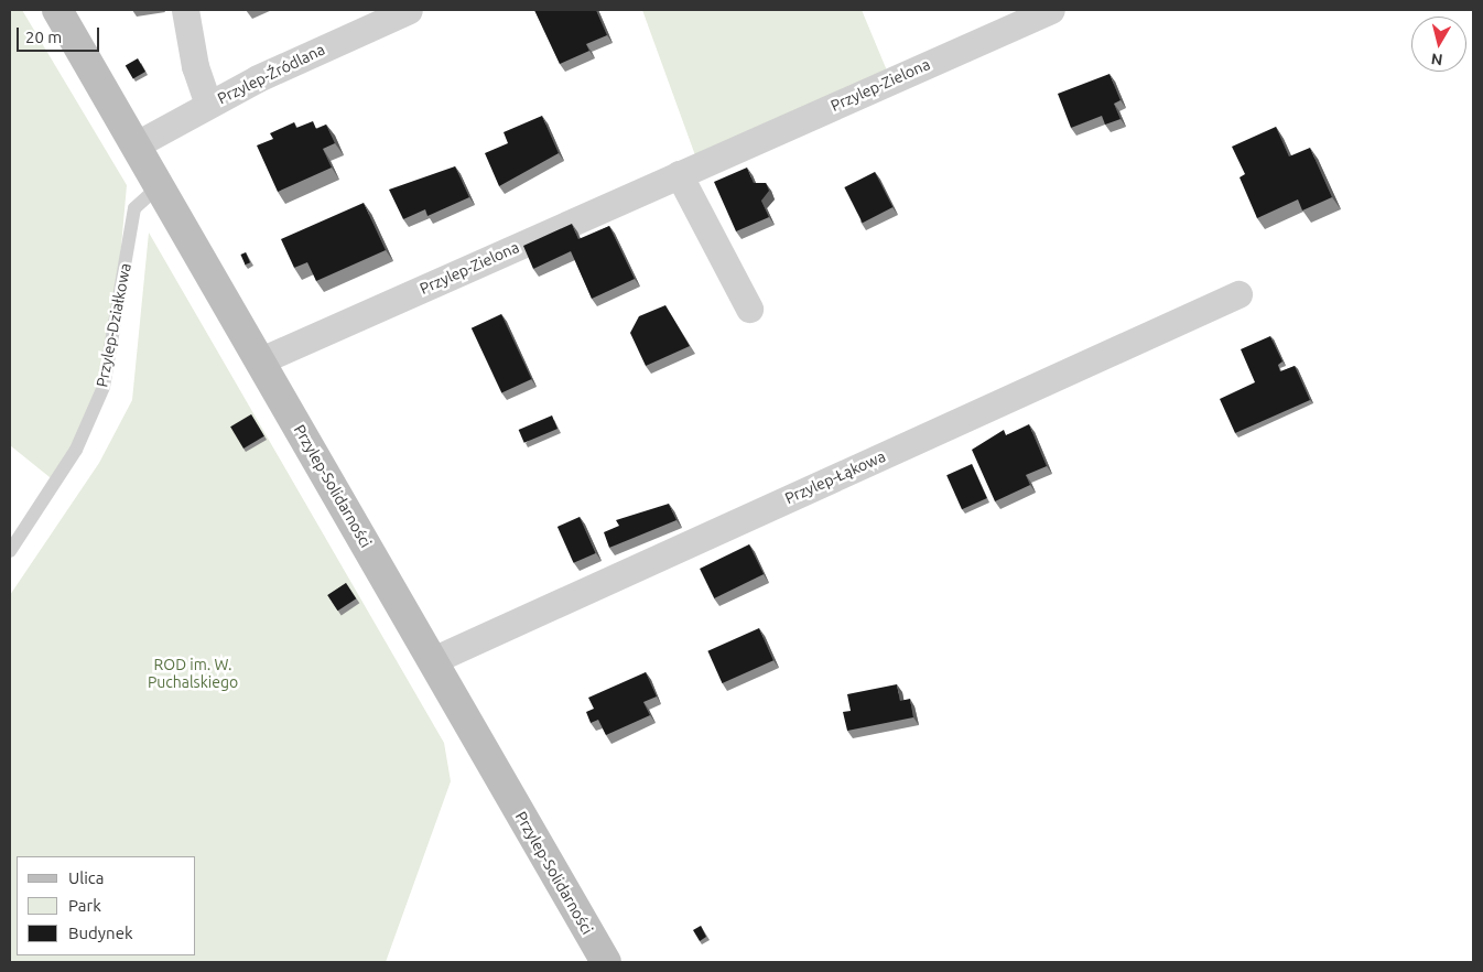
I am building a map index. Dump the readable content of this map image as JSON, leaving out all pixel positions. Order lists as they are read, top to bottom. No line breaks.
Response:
{"streets":{"main road":["Przylep-Solidarności"],"street":["Przylep-Źródlana","Przylep-Zielona","Przylep-Łąkowa"],"lane":["Przylep-Działkowa"]},"crossings":[["Przylep-Źródlana","Przylep-Solidarności"],["Przylep-Zielona","Przylep-Solidarności"],["Przylep-Działkowa","Przylep-Solidarności"],["Przylep-Łąkowa","Przylep-Solidarności"]],"parks":["ROD im. W. Puchalskiego"],"legend":["Ulica","Park","Budynek"],"scale_bar":"20 m","north":"bottom"}
